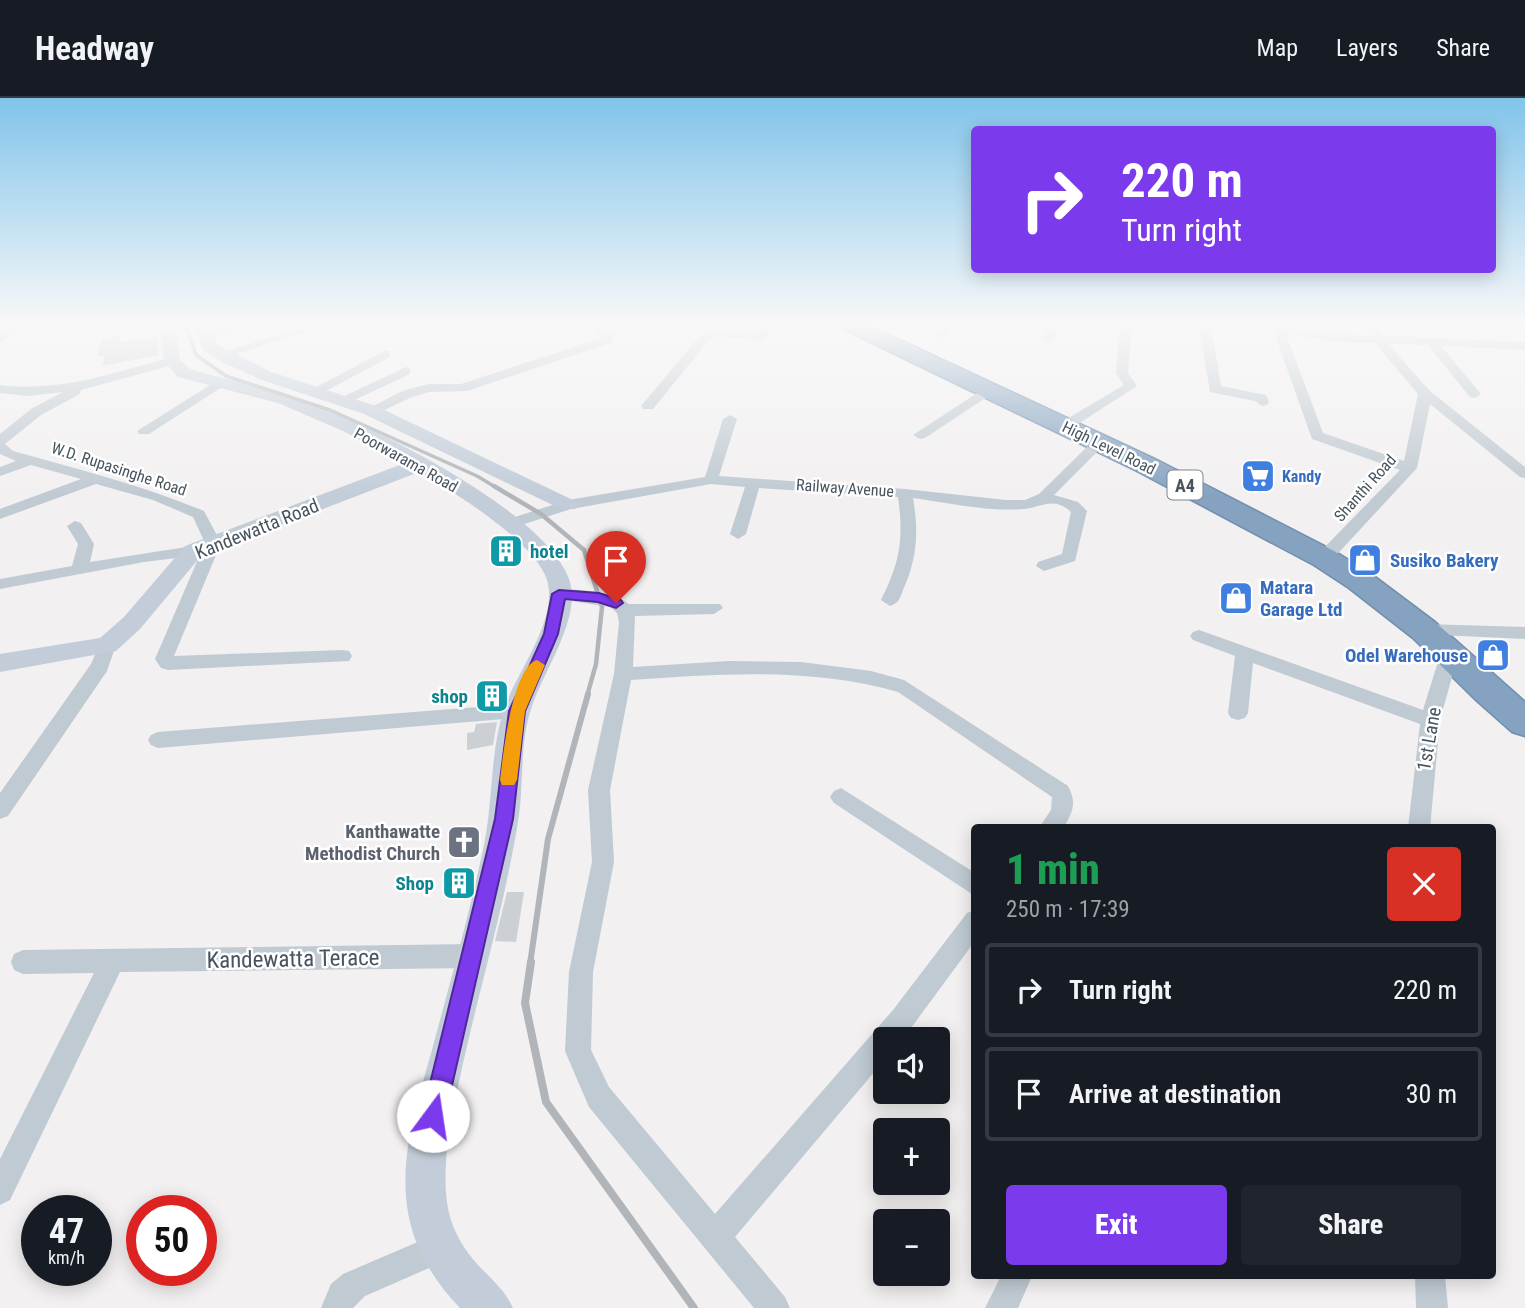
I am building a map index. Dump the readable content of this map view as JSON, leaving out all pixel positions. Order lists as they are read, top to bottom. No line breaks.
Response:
{"streets":{"highway":["High Level Road","A4"],"main road":["Poorwarama Road","Kandewatta Road"],"street":["W.D. Rupasinghe Road","Railway Avenue","Shanthi Road","1st Lane","Kandewatta Terace"]},"crossings":[["High Level Road","Shanthi Road"],["High Level Road","1st Lane"],["Poorwarama Road","Railway Avenue"],["Poorwarama Road","Kandewatta Road"],["W.D. Rupasinghe Road","Kandewatta Road"]],"places":{"supermarket":["Kandy"],"building":["hotel","shop","Shop"],"shop":["Susiko Bakery","Matara Garage Ltd","Odel Warehouse"],"church":["Kanthawatte Methodist Church"]},"page":{"header":"Headway","nav":["Map","Layers","Share"],"turn":["220 m","Turn right"],"heading":["1 min","250 m · 17:39"],"list":[{"name":"Turn right","value":"220 m"},{"name":"Arrive at destination","value":"30 m"}],"map_buttons":["+","−"],"buttons":["Exit","Share"],"speed":"47 km/h","limit":"50"}}
